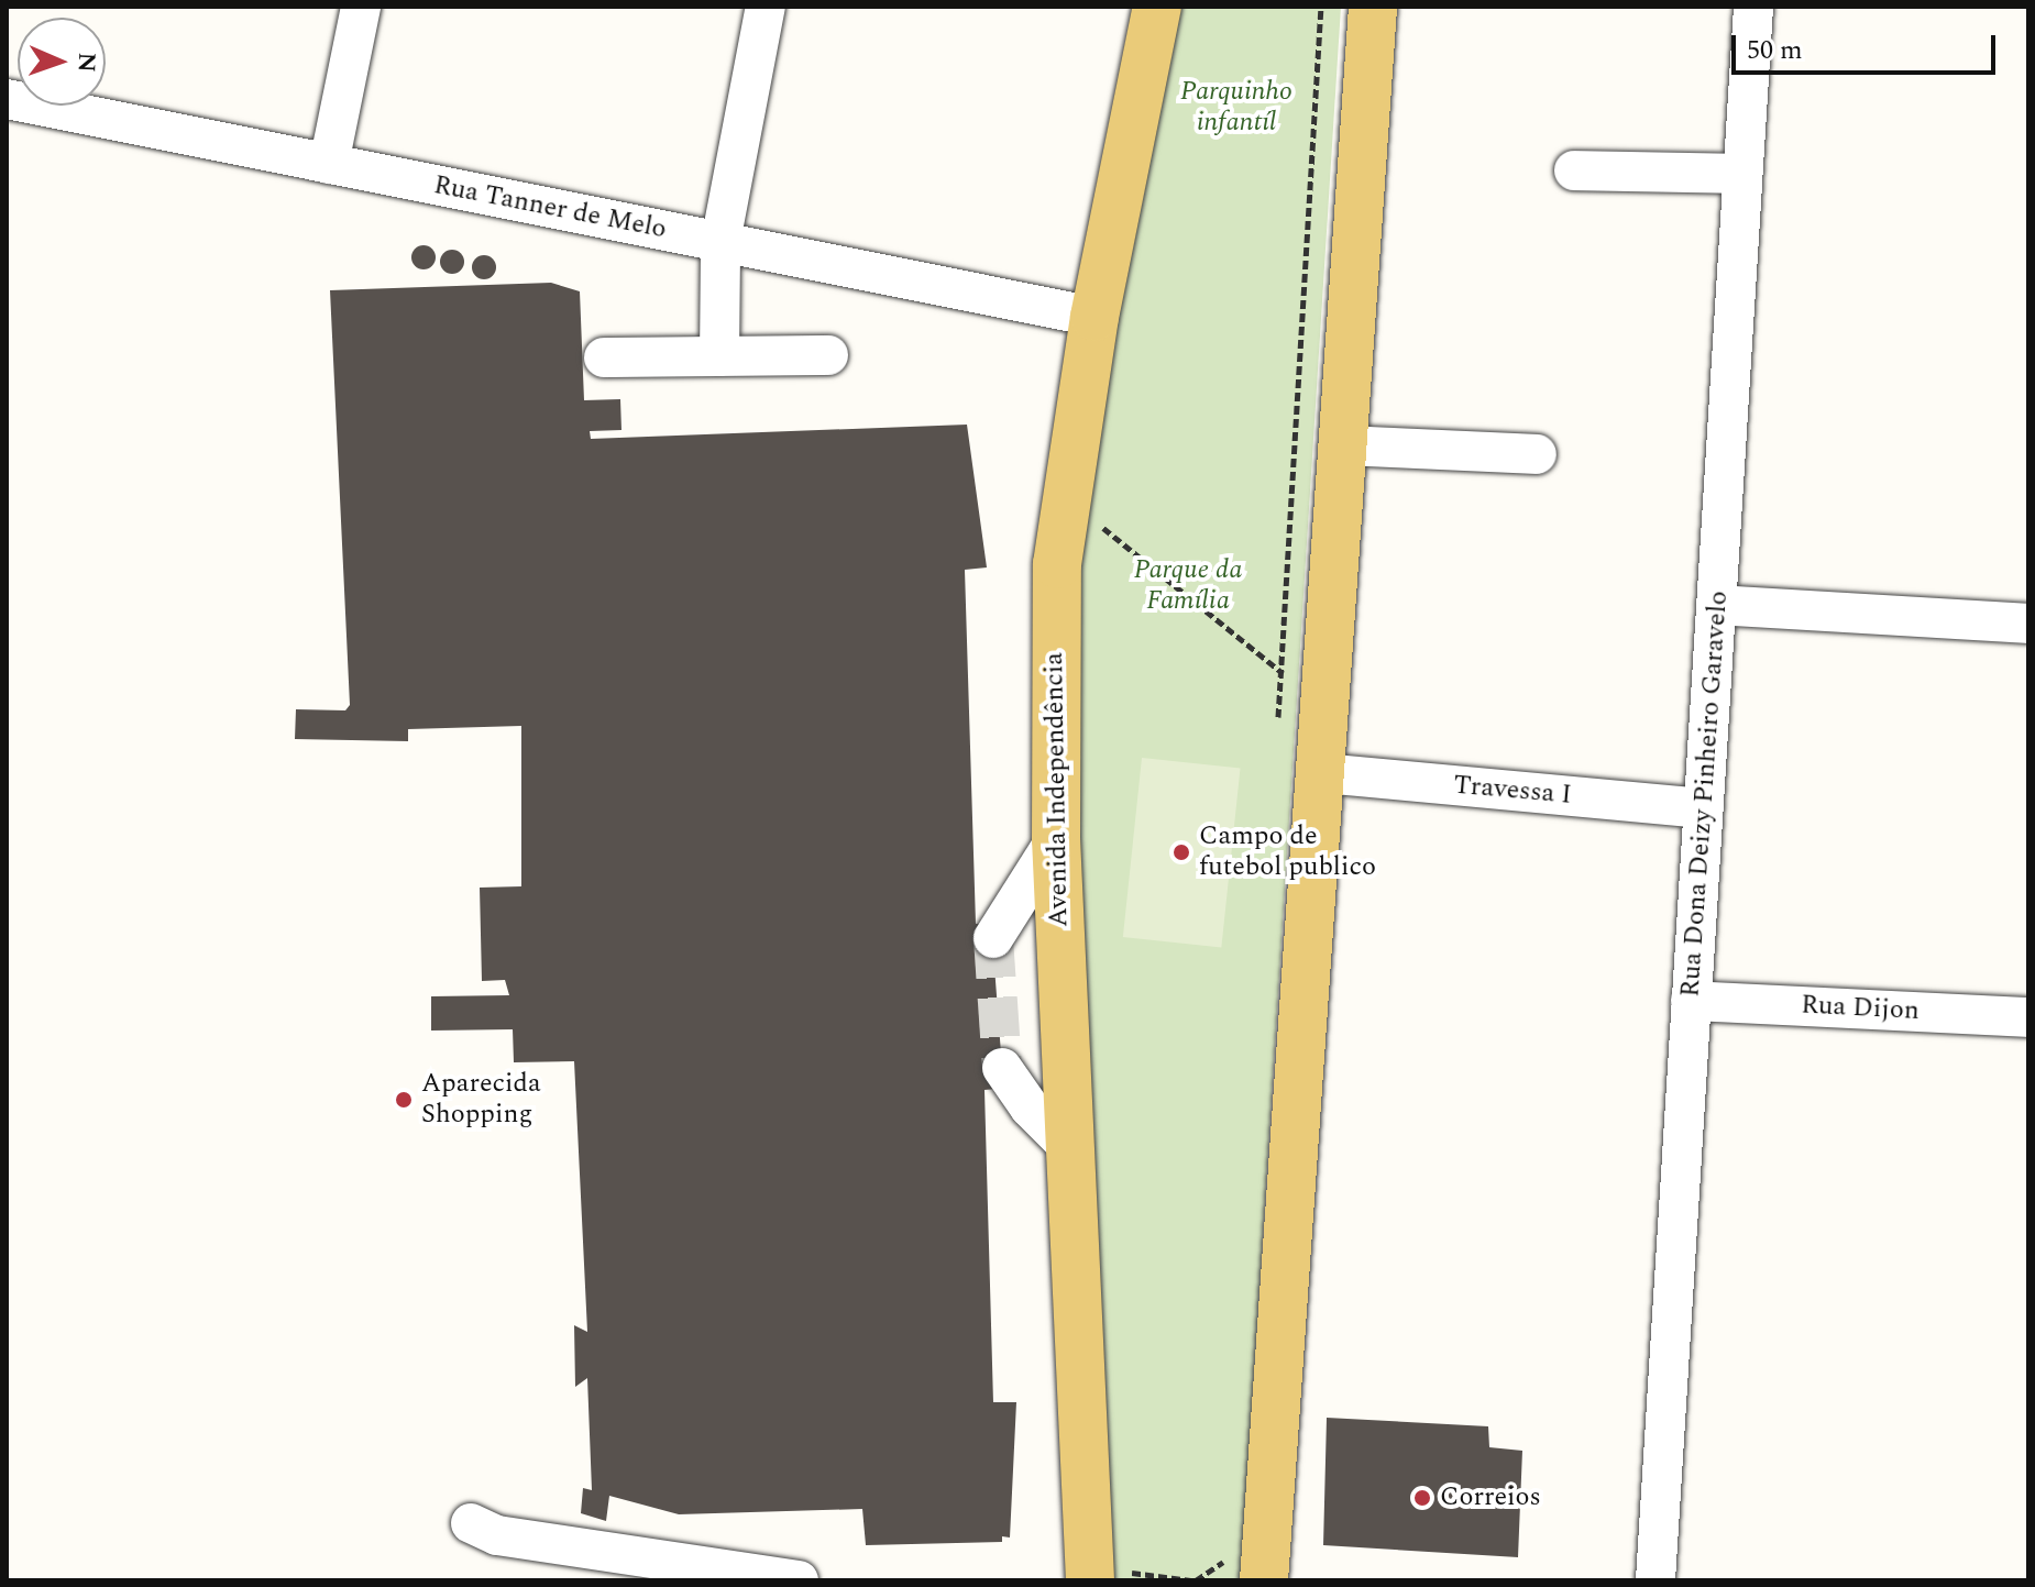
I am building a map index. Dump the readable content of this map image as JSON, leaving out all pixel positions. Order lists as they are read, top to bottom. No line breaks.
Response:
{"streets":{"main road":["Avenida Independência"],"street":["Rua Tanner de Melo","Travessa I","Rua Dona Deizy Pinheiro Garavelo","Rua Dijon"]},"crossings":[["Rua Tanner de Melo","Avenida Independência"],["Travessa I","Rua Dona Deizy Pinheiro Garavelo"],["Rua Dona Deizy Pinheiro Garavelo","Rua Dijon"]],"parks":["Parquinho infantíl","Parque da Família"],"places":["Campo de futebol publico","Aparecida Shopping","Correios"],"scale_bar":"50 m","north":"right"}
